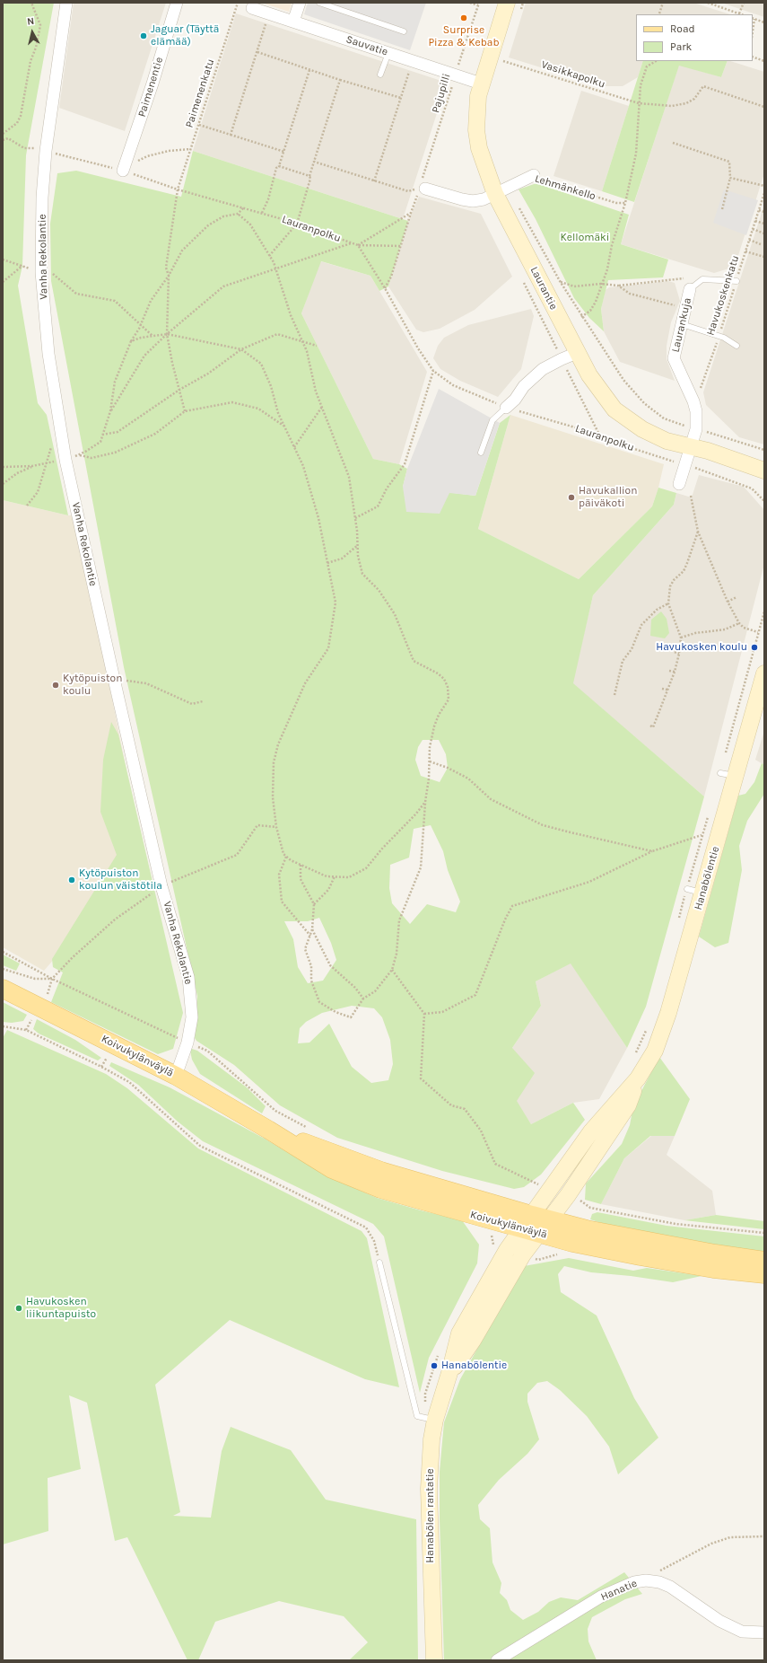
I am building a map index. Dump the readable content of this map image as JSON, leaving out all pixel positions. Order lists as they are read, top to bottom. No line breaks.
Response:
{"streets":{"main road":["Koivukylänväylä"],"street":["Sauvatie","Paimenentie","Lehmänkello","Vanha Rekolantie","Laurantie","Laurankuja","Hanabölentie","Hanabölen rantatie","Hanatie"],"path":["Vasikkapolku","Paimenenkatu","Pajupilli","Lauranpolku","Havukoskenkatu"]},"crossings":[["Sauvatie","Pajupilli"],["Sauvatie","Laurantie"],["Paimenentie","Lauranpolku"],["Paimenenkatu","Lauranpolku"],["Pajupilli","Lehmänkello"],["Pajupilli","Lauranpolku"],["Lehmänkello","Laurantie"],["Lauranpolku","Vanha Rekolantie"],["Lauranpolku","Laurankuja"],["Vanha Rekolantie","Koivukylänväylä"],["Laurantie","Laurankuja"],["Havukoskenkatu","Laurankuja"],["Hanabölentie","Koivukylänväylä"],["Hanabölentie","Hanabölen rantatie"],["Koivukylänväylä","Hanabölen rantatie"]],"parks":["Kellomäki"],"places":["Surprise Pizza & Kebab","Jaguar (Täyttä elämää)","Havukallion päiväkoti","Havukosken koulu","Kytöpuiston koulu","Kytöpuiston koulun väistötila","Havukosken liikuntapuisto","Hanabölentie"],"legend":["Road","Park"],"north":"top"}
